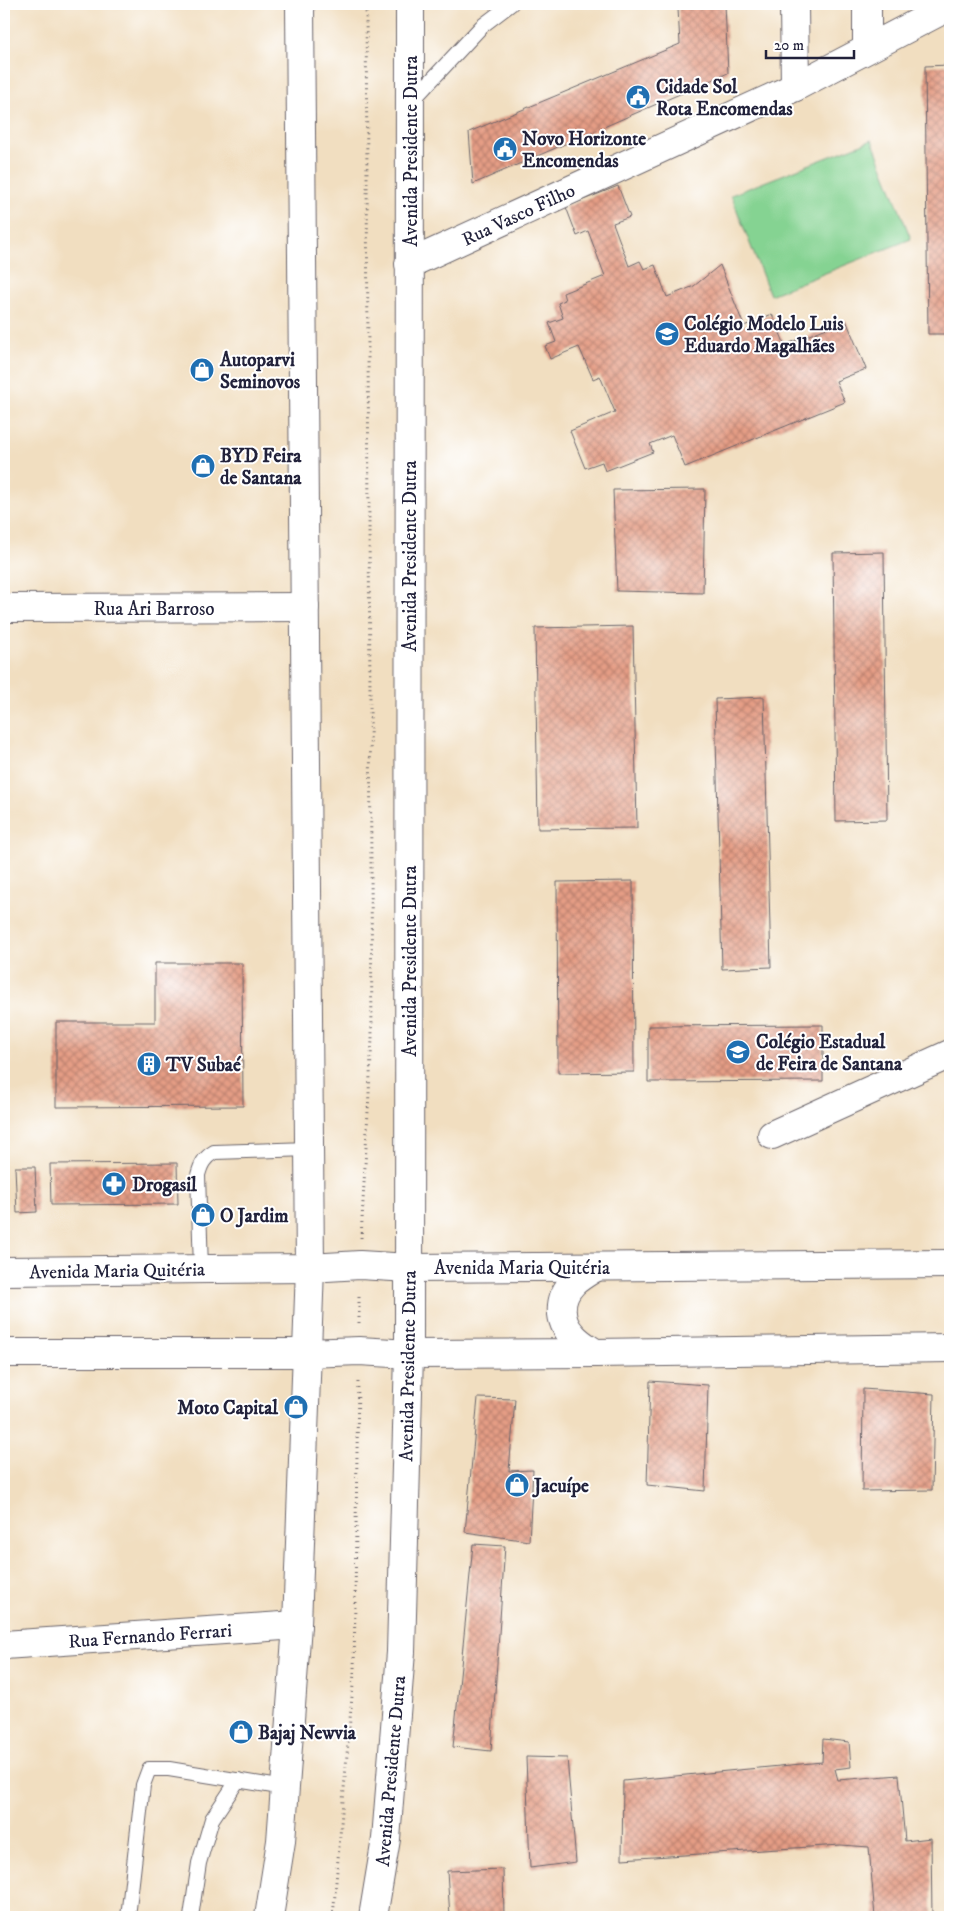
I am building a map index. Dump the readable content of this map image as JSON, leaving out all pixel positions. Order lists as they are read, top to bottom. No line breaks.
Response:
{"streets":{"main road":["Avenida Presidente Dutra","Rua Vasco Filho","Rua Ari Barroso","Avenida Maria Quitéria","Rua Fernando Ferrari"]},"crossings":[["Avenida Presidente Dutra","Rua Vasco Filho"],["Avenida Presidente Dutra","Avenida Maria Quitéria"]],"places":{"public building":["Cidade Sol Rota Encomendas","Novo Horizonte Encomendas"],"school or university":["Colégio Modelo Luis Eduardo Magalhães","Colégio Estadual de Feira de Santana"],"shop":["Autoparvi Seminovos","BYD Feira de Santana","O Jardim","Moto Capital","Jacuípe","Bajaj Newvia"],"building":["TV Subaé"],"pharmacy":["Drogasil"]},"scale_bar":"20 m"}
